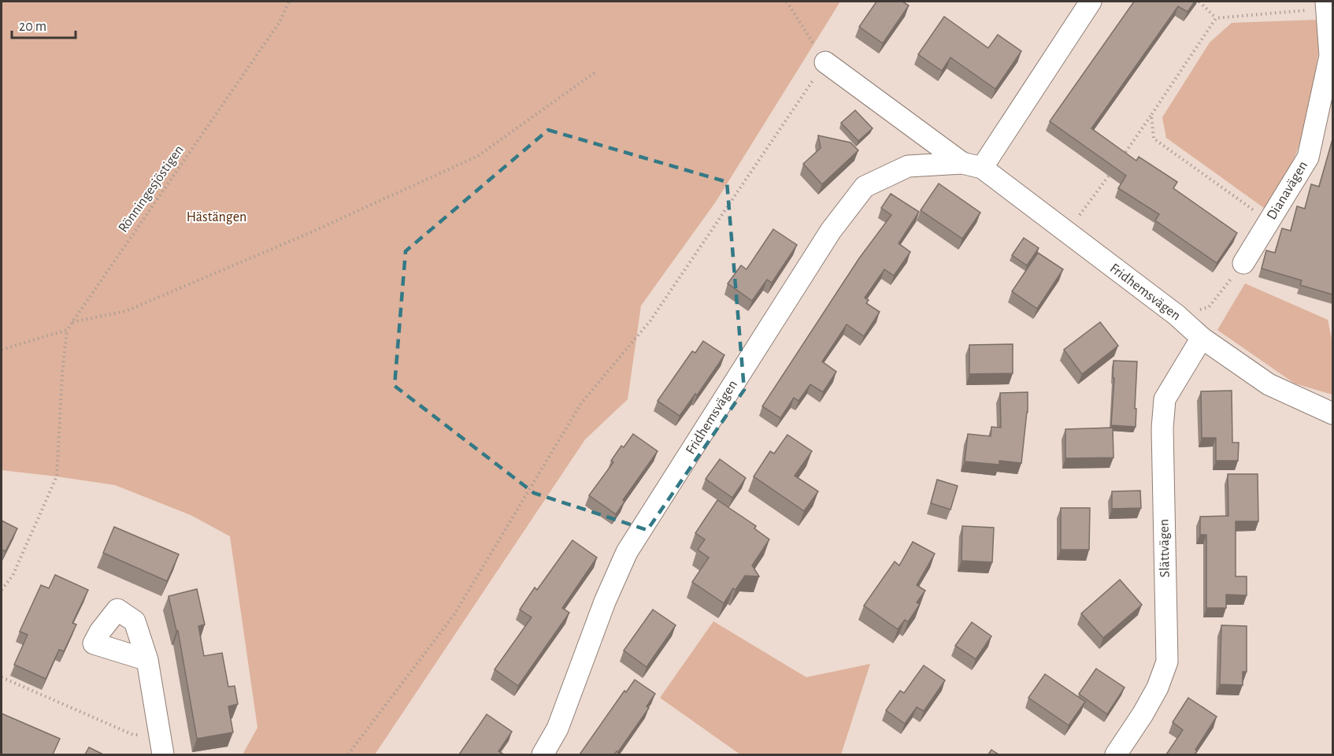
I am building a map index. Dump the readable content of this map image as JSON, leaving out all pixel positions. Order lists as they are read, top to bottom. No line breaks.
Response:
{"streets":{"street":["Dianavägen","Fridhemsvägen","Slättvägen"],"path":["Rönningesjöstigen"]},"crossings":[["Fridhemsvägen","Slättvägen"]],"parks":["Hästängen"],"scale_bar":"20 m"}
